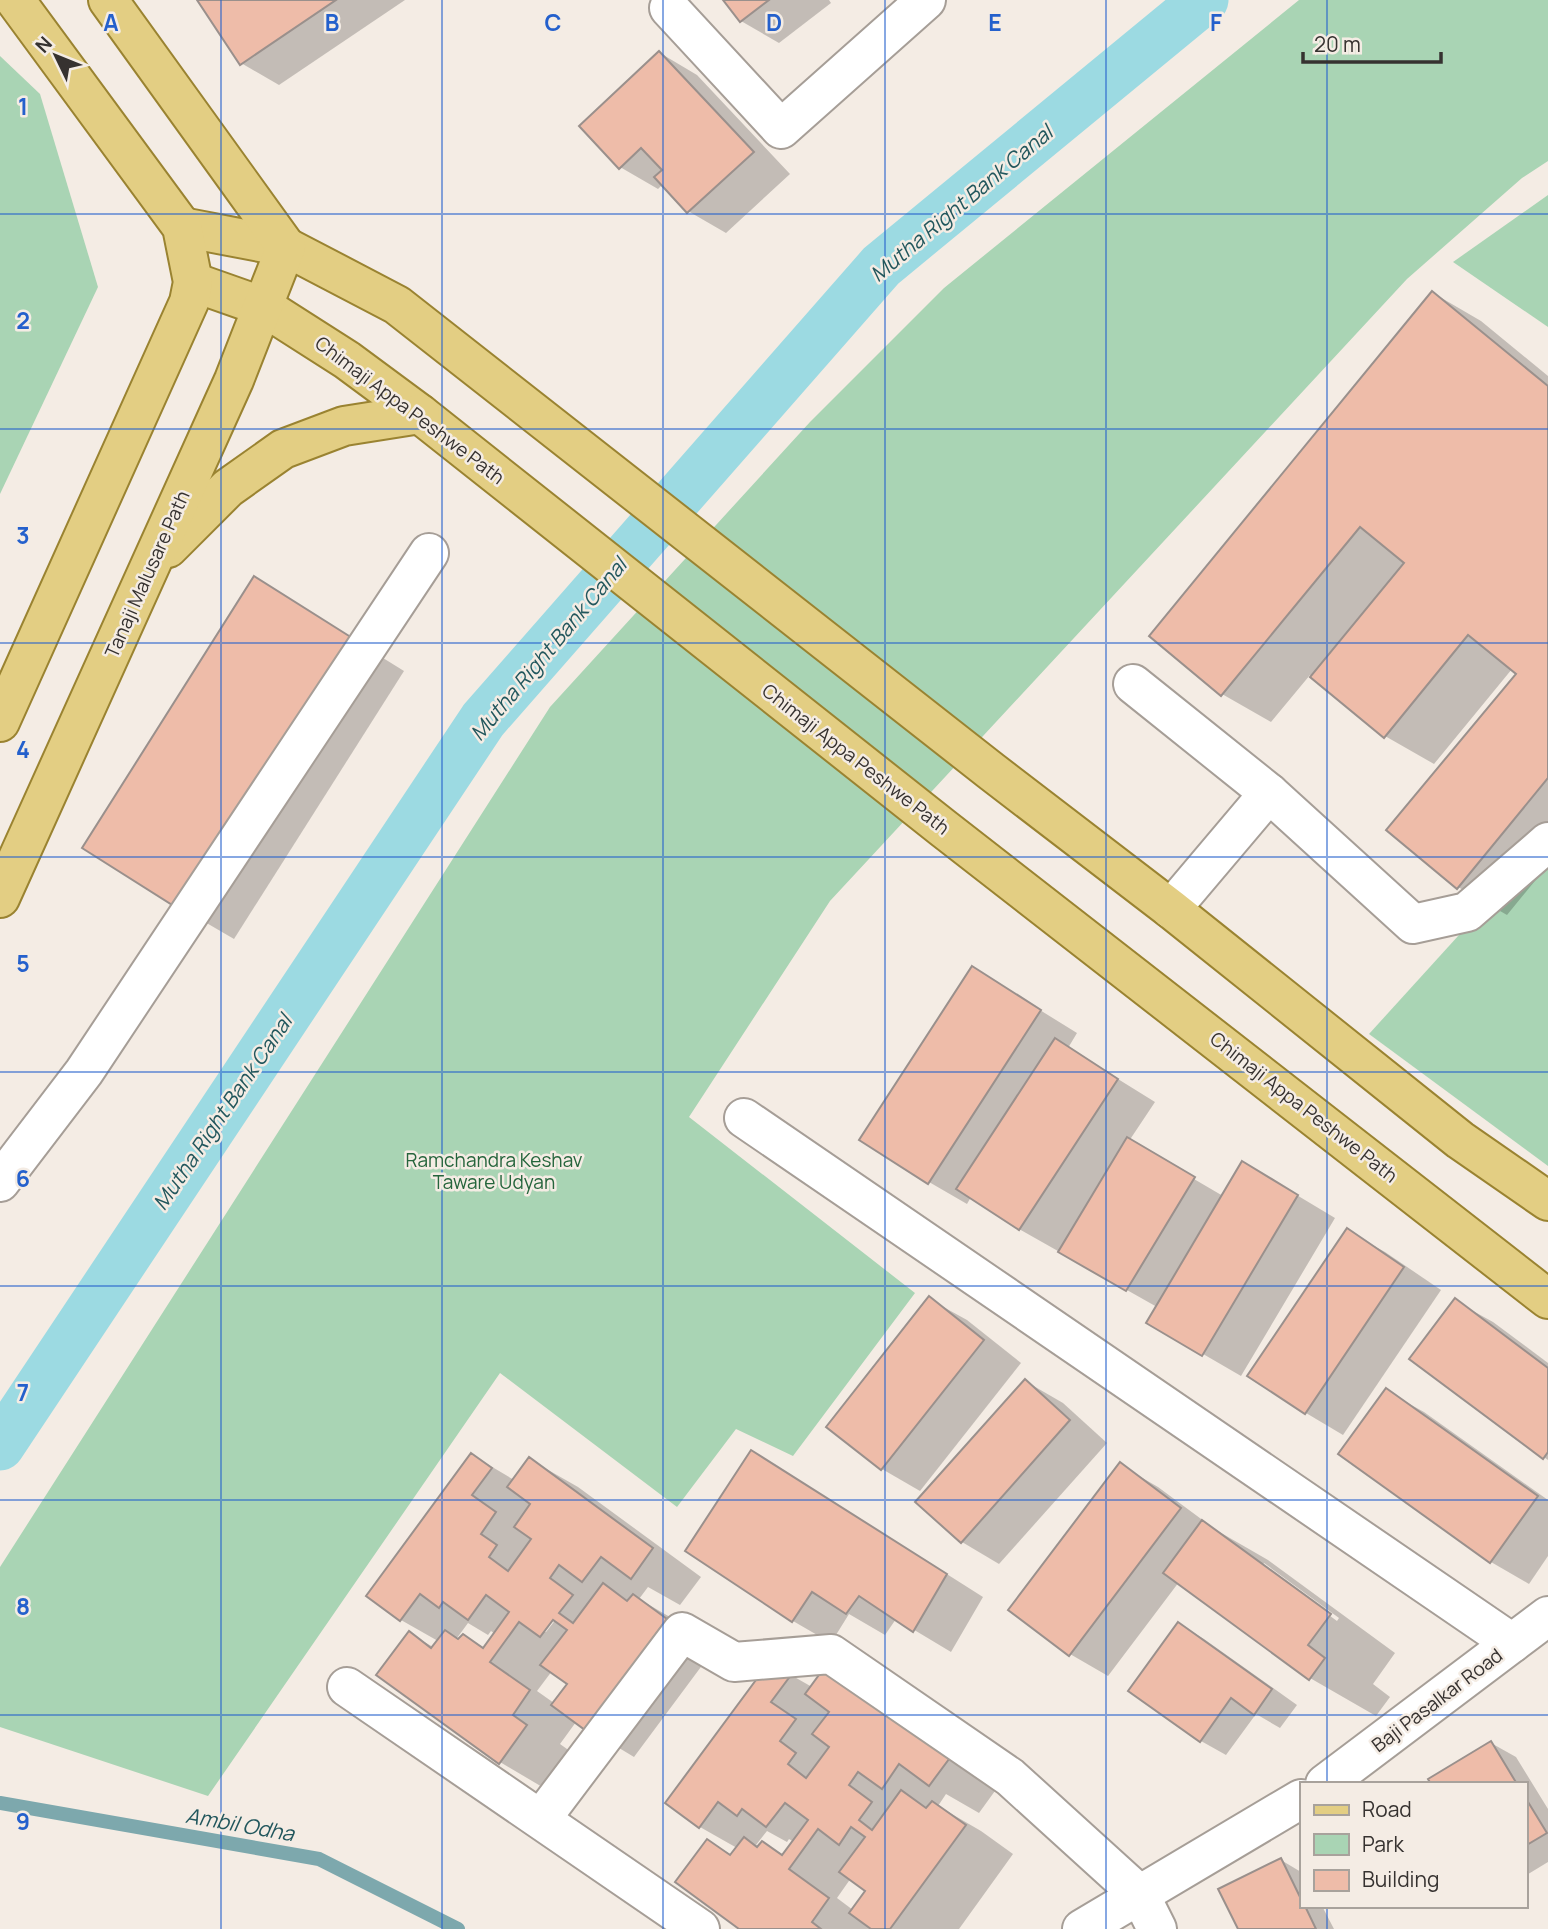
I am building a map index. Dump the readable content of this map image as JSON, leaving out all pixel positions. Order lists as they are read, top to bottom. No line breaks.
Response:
{"streets":{"main road":["Chimaji Appa Peshwe Path","Tanaji Malusare Path"],"street":["Baji Pasalkar Road"]},"crossings":[["Chimaji Appa Peshwe Path","Tanaji Malusare Path"]],"water":["Mutha Right Bank Canal","Ambil Odha"],"parks":["Ramchandra Keshav Taware Udyan"],"legend":["Road","Park","Building"],"scale_bar":"20 m","north":"top left","grid":{"columns":["A","B","C","D","E","F"],"rows":["1","2","3","4","5","6","7","8","9"]}}
